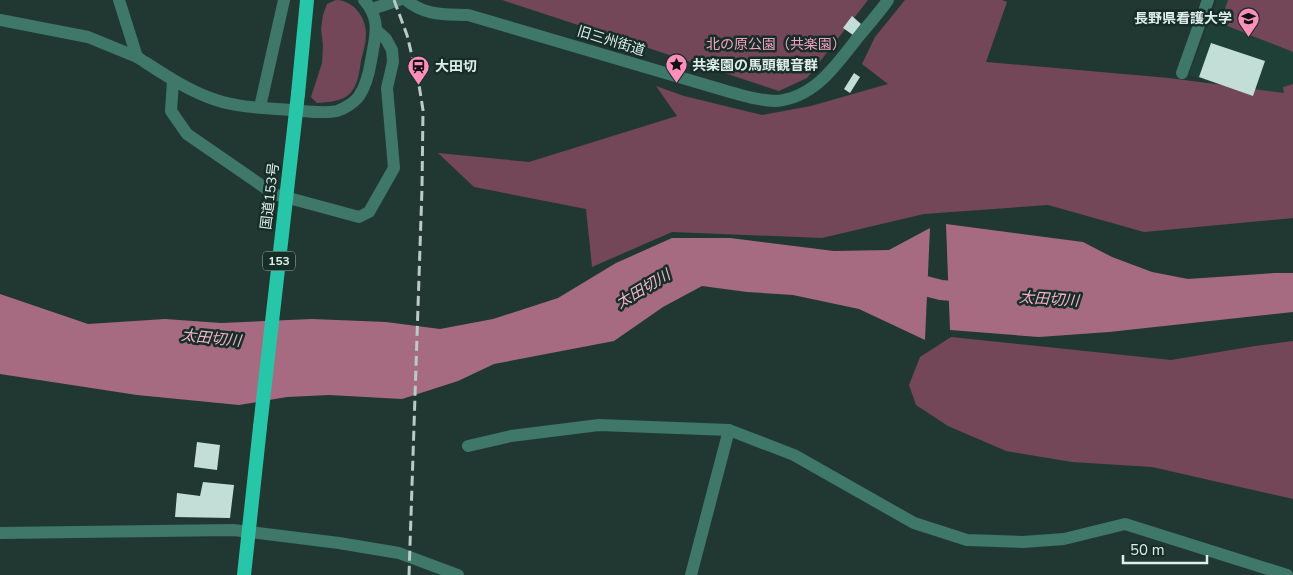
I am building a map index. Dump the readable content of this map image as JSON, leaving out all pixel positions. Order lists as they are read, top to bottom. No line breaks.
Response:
{"streets":{"highway":["国道153号","153"],"street":["旧三州街道"]},"water":["太田切川"],"parks":["北の原公園（共楽園）"],"places":{"school or university":["長野県看護大学"],"place":["共楽園の馬頭観音群"],"station":["大田切"]},"scale_bar":"50 m"}
